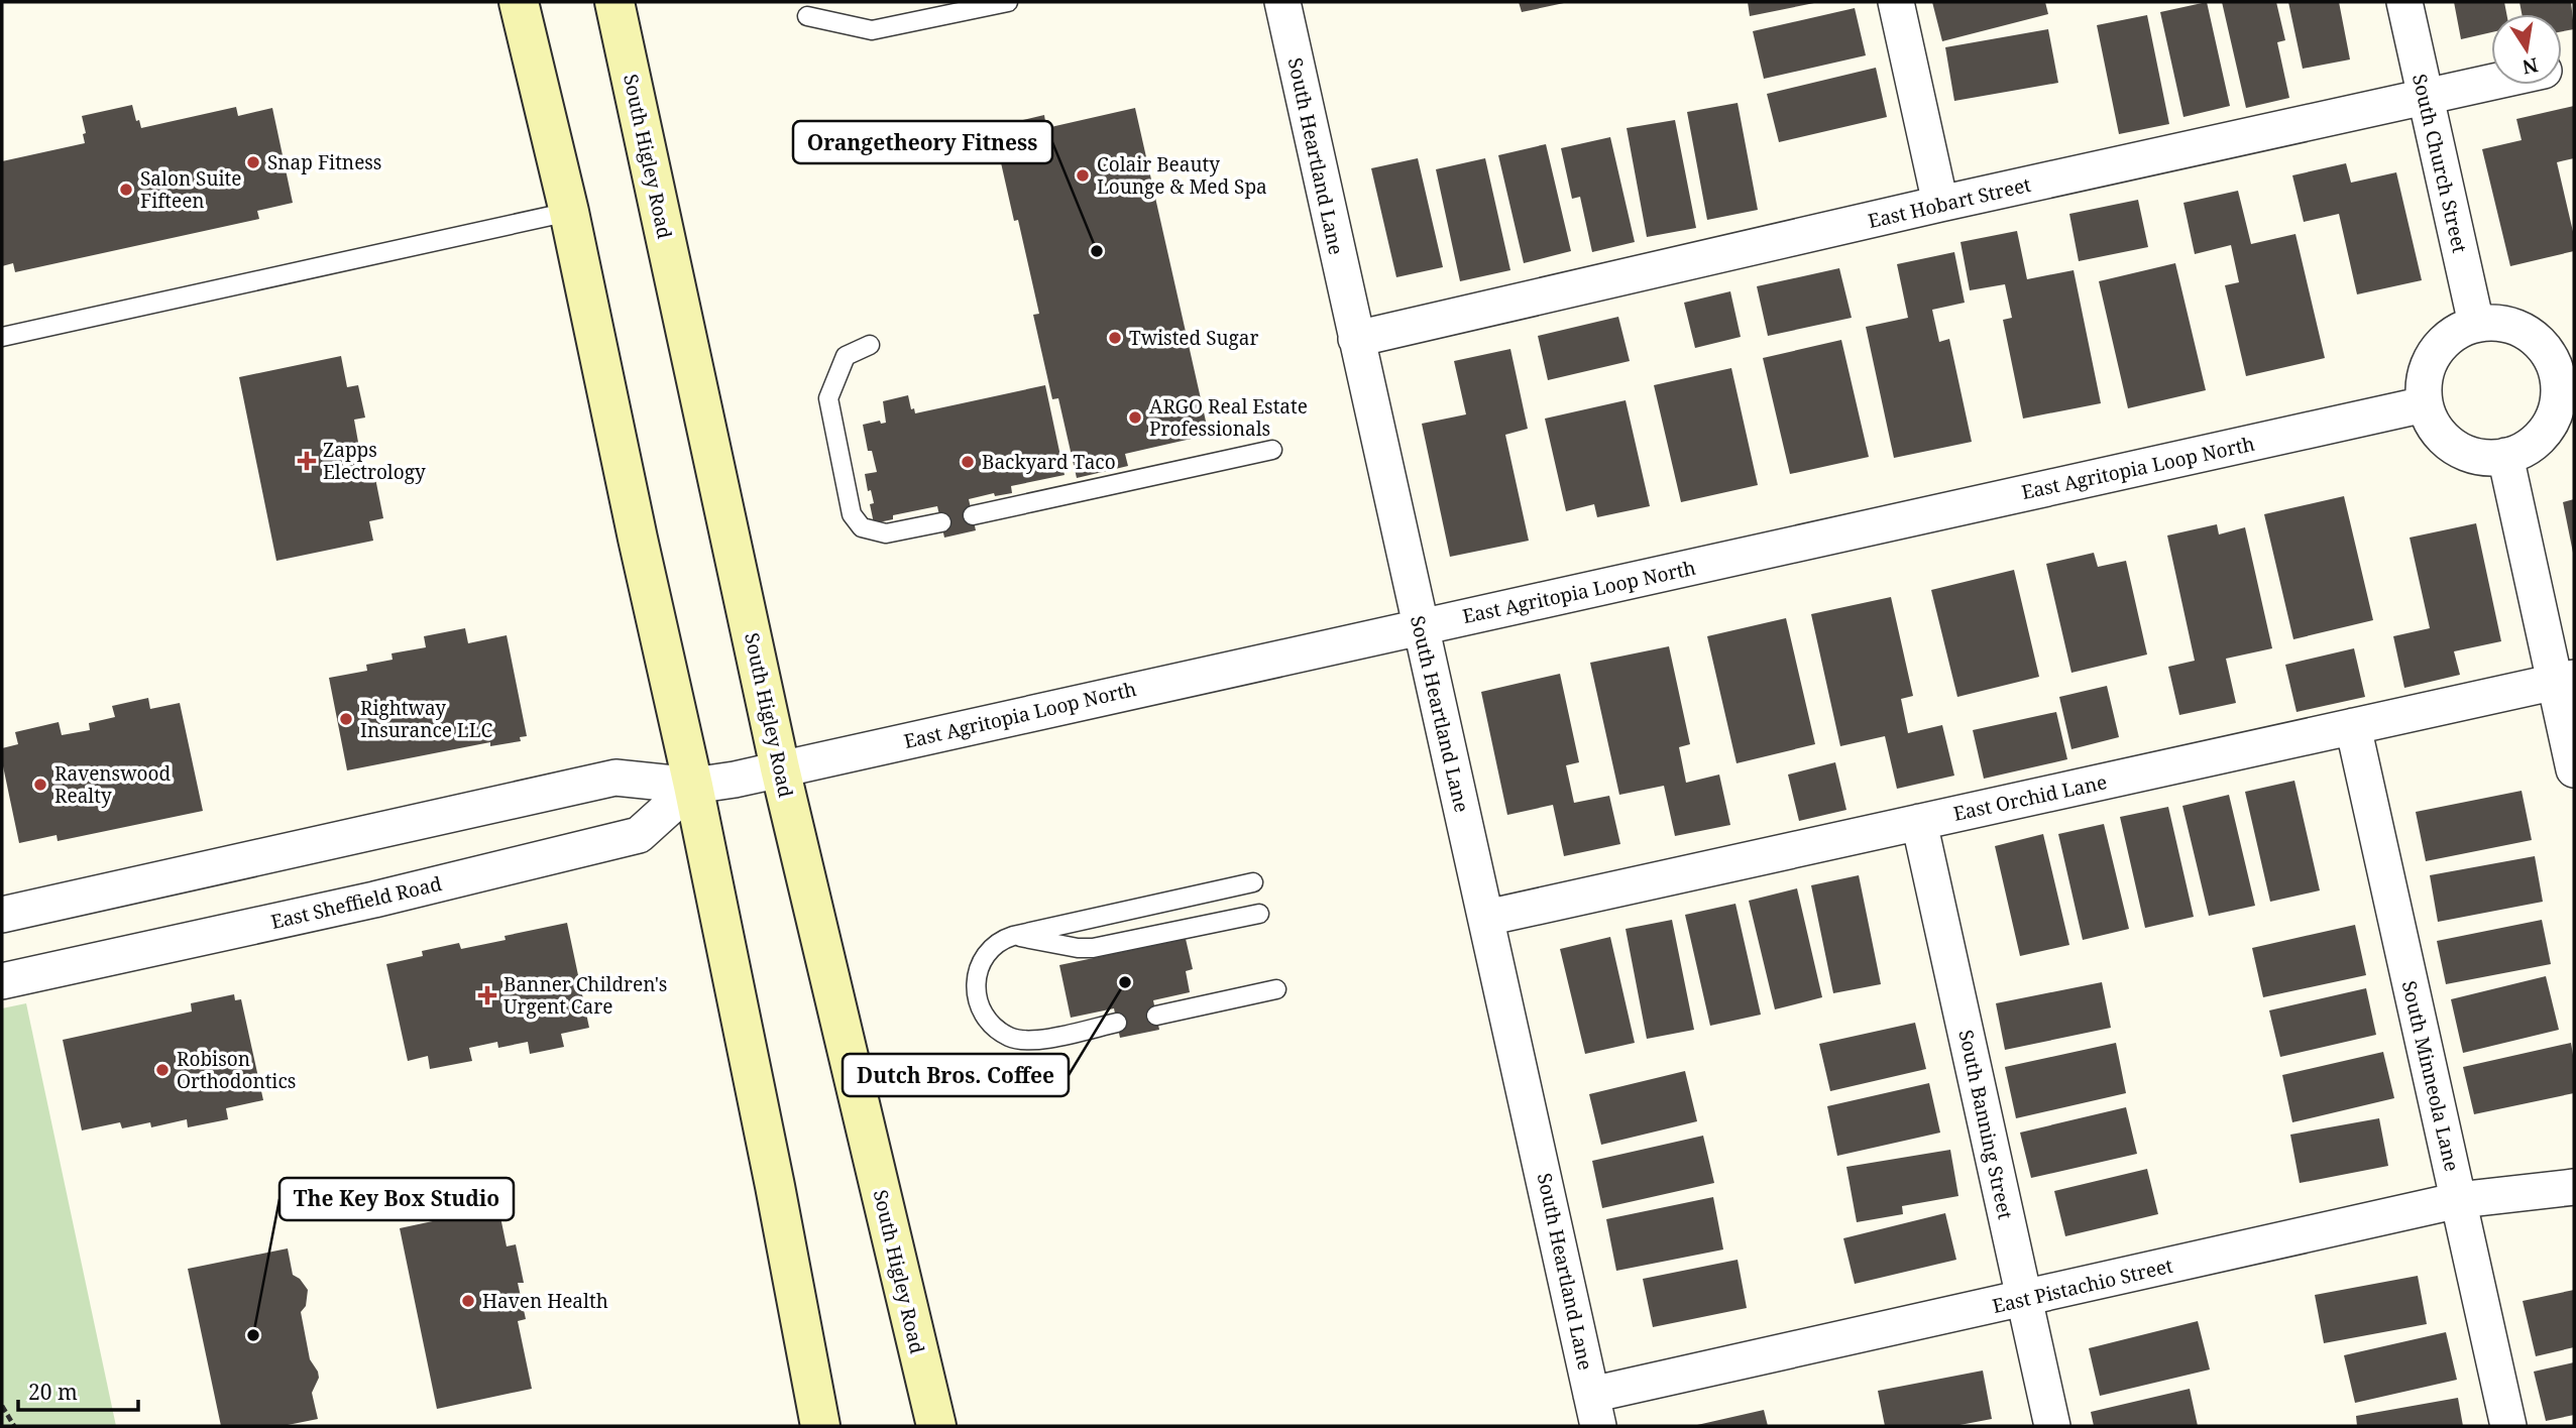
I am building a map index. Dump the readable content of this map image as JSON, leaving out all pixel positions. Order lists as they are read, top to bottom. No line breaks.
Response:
{"streets":{"main road":["South Higley Road"],"street":["South Heartland Lane","South Church Street","East Hobart Street","East Agritopia Loop North","East Orchid Lane","East Sheffield Road","South Minneola Lane","South Banning Street","East Pistachio Street"]},"crossings":[["South Higley Road","East Agritopia Loop North"],["South Heartland Lane","East Hobart Street"],["South Heartland Lane","East Agritopia Loop North"],["South Heartland Lane","East Orchid Lane"],["South Heartland Lane","East Pistachio Street"],["South Church Street","East Hobart Street"],["South Church Street","East Agritopia Loop North"],["East Agritopia Loop North","East Sheffield Road"],["East Orchid Lane","South Minneola Lane"],["East Orchid Lane","South Banning Street"],["South Minneola Lane","East Pistachio Street"],["South Banning Street","East Pistachio Street"]],"places":{"other":["Snap Fitness","Colair Beauty Lounge & Med Spa","Salon Suite Fifteen","Orangetheory Fitness","Twisted Sugar","ARGO Real Estate Professionals","Backyard Taco","Rightway Insurance LLC","Ravenswood Realty","Dutch Bros. Coffee","Robison Orthodontics","Haven Health","The Key Box Studio"],"health":["Zapps Electrology","Banner Children's Urgent Care"]},"scale_bar":"20 m","north":"bottom"}
